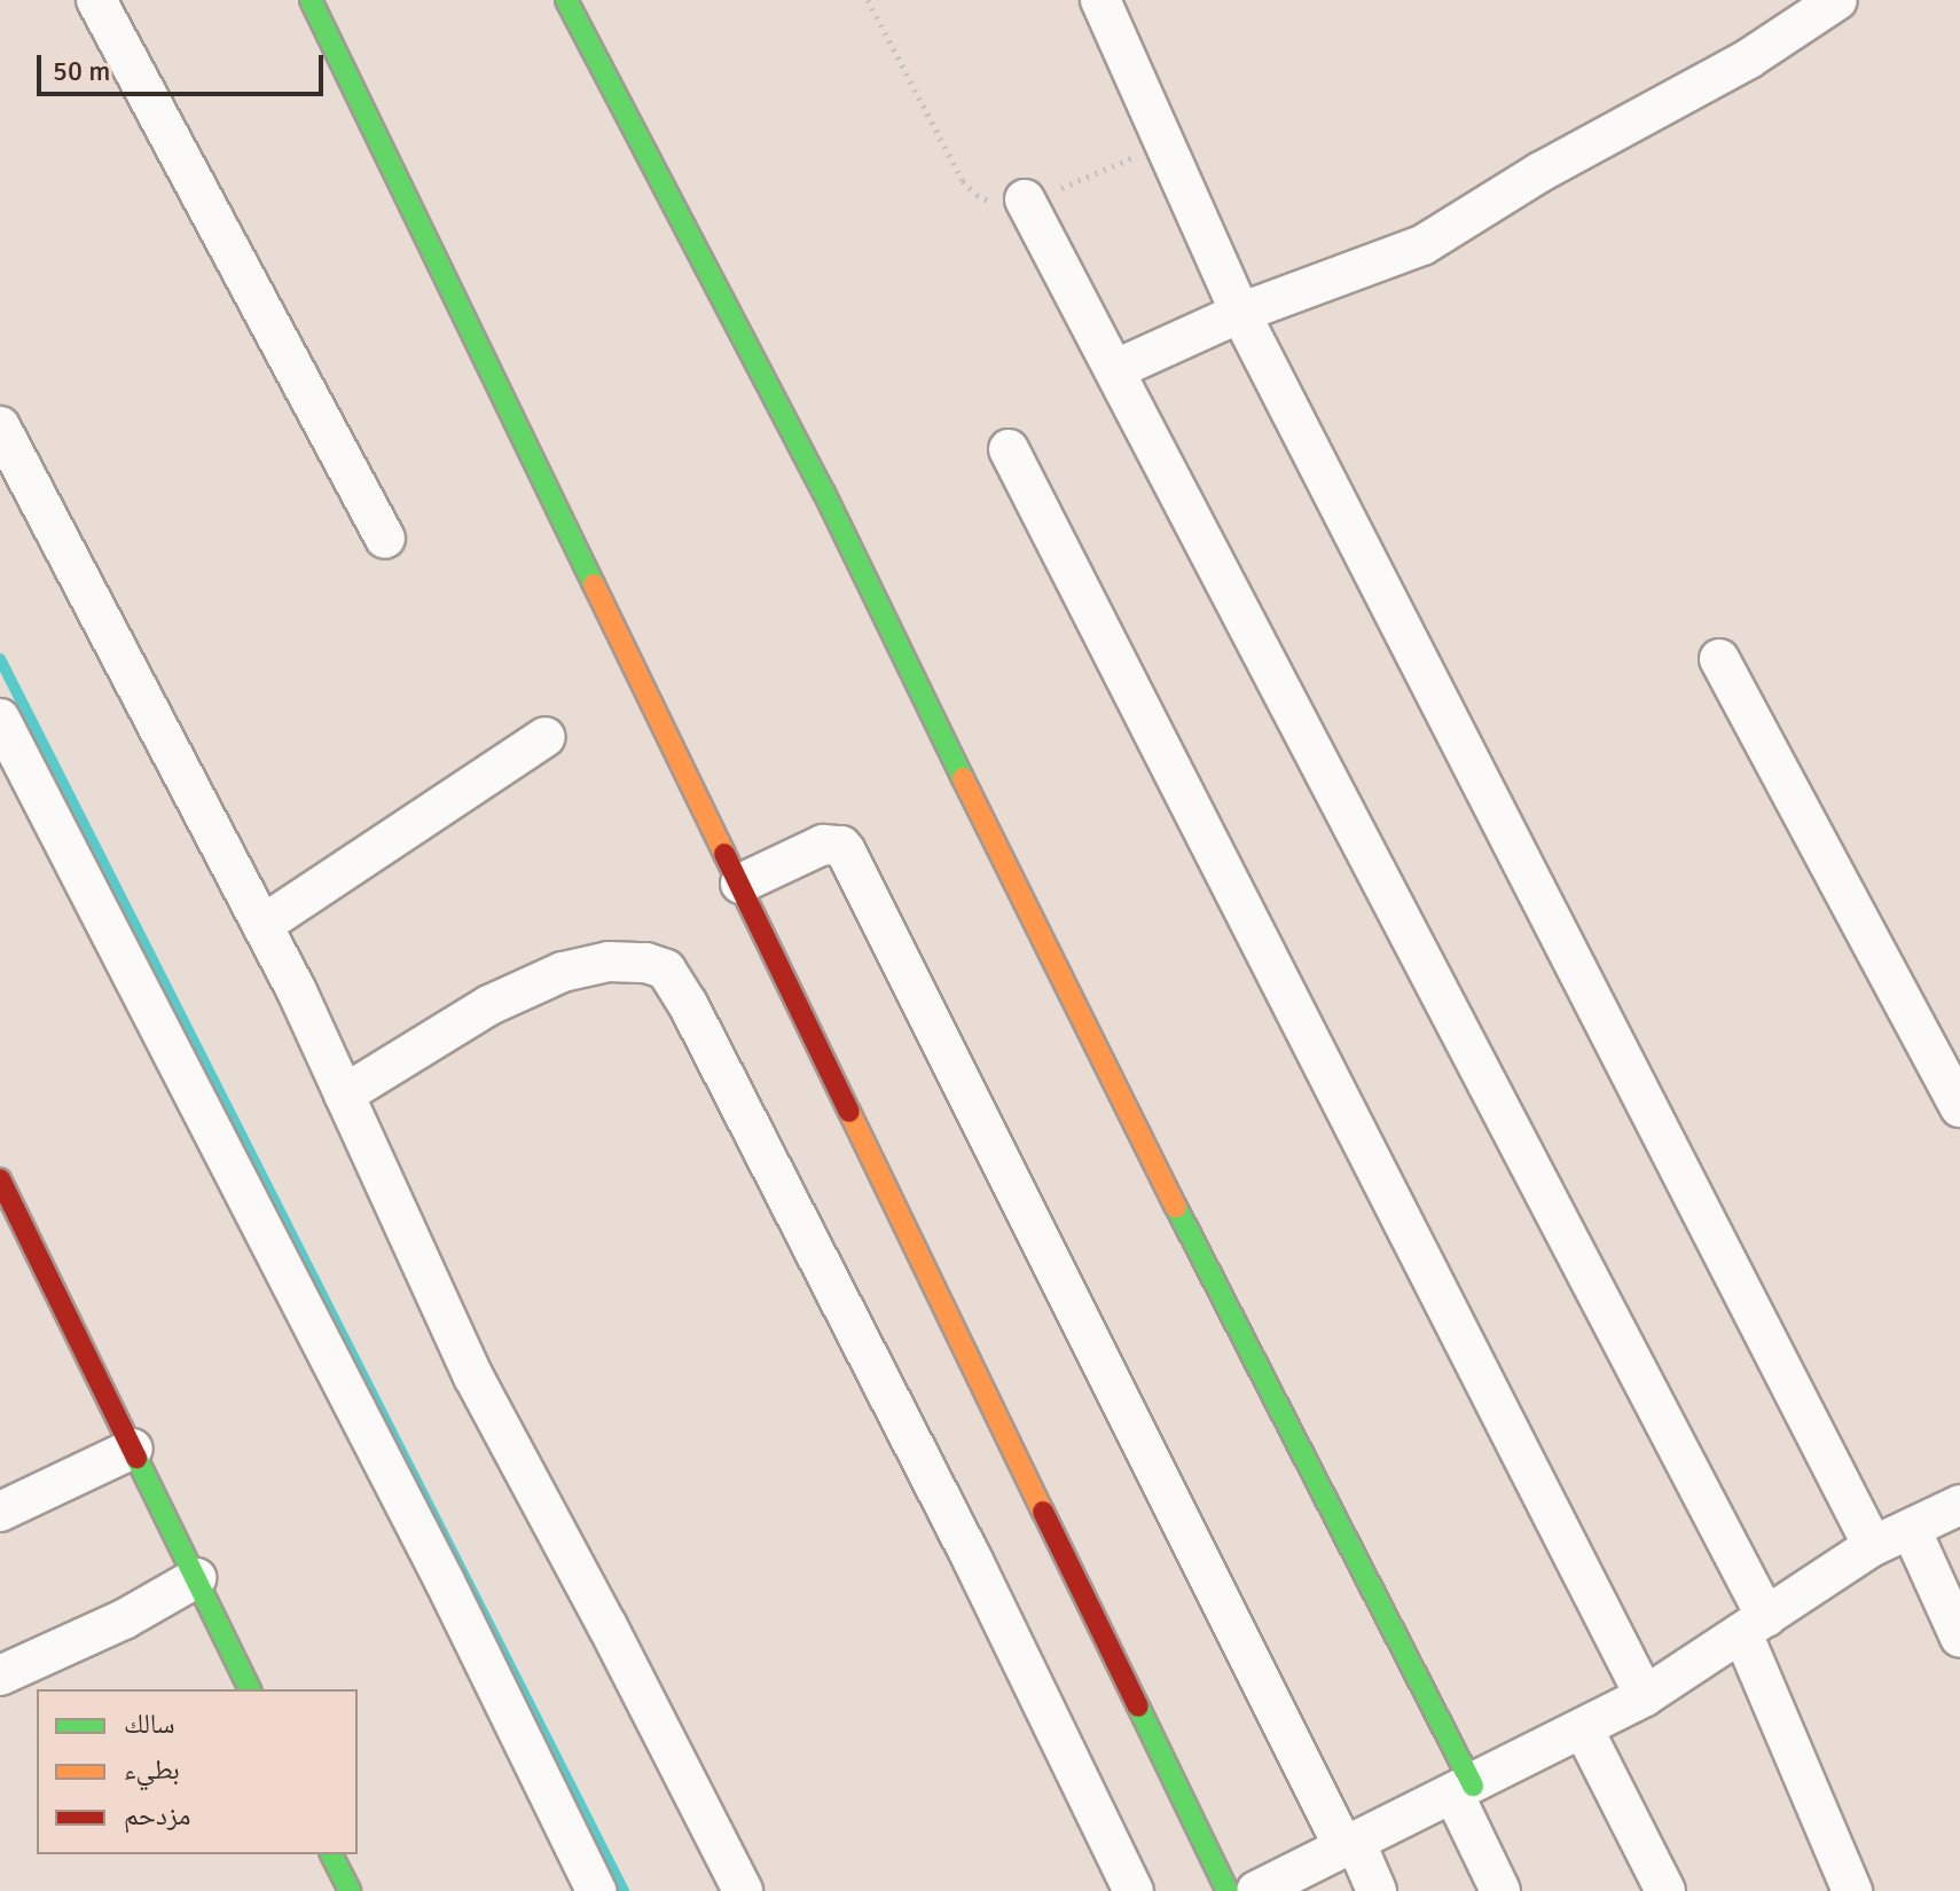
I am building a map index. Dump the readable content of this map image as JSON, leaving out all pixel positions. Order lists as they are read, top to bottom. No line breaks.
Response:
{"legend":["سالك","بطيء","مزدحم"],"scale_bar":"50 m"}
